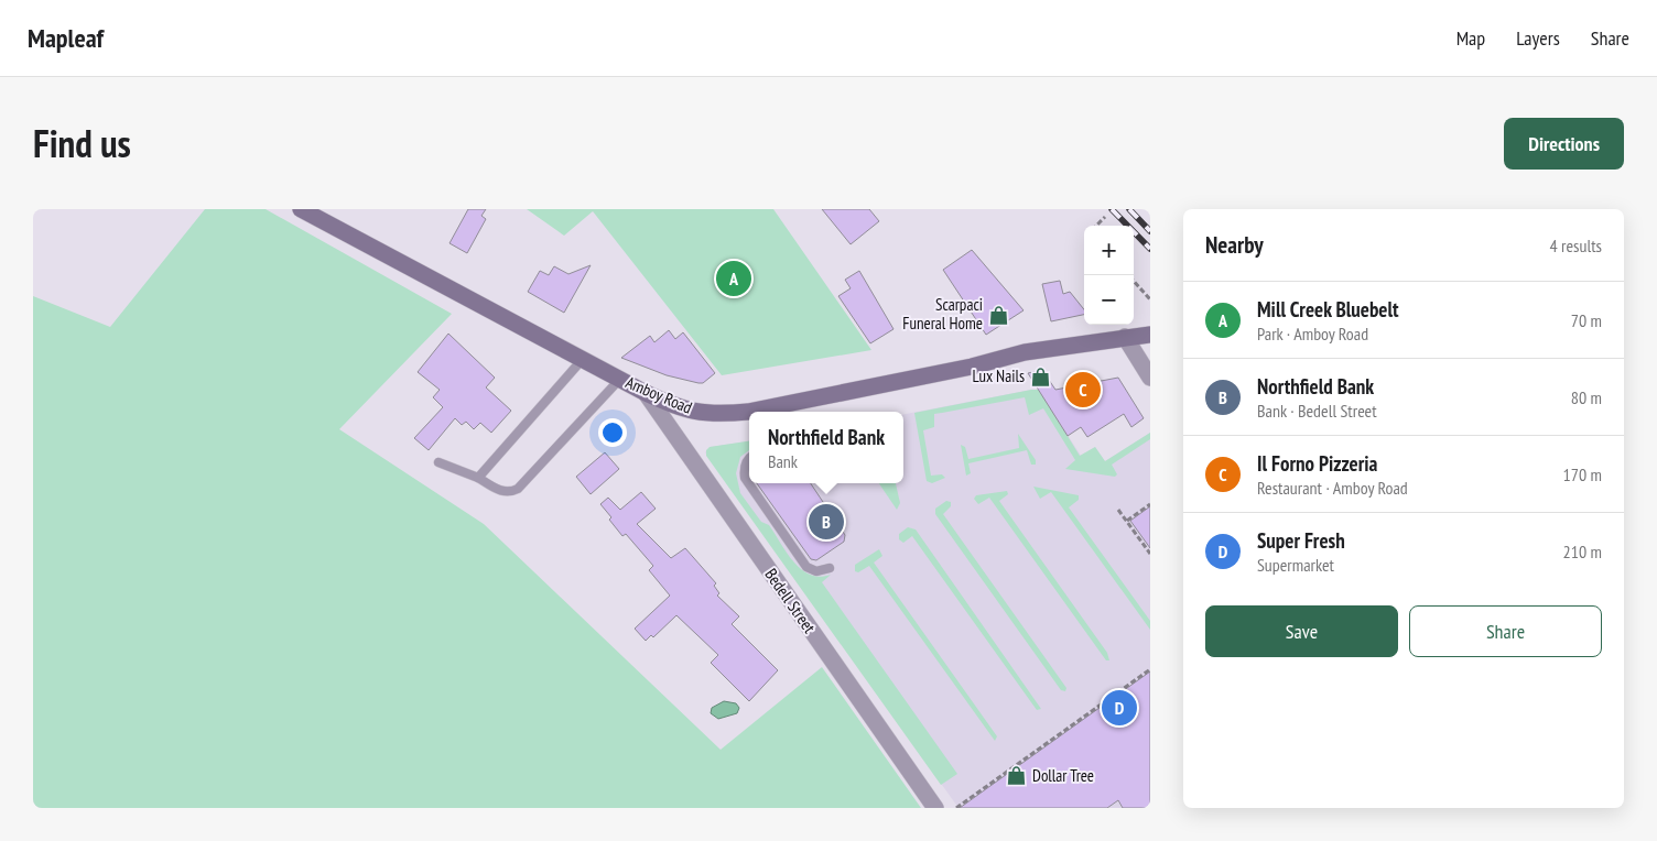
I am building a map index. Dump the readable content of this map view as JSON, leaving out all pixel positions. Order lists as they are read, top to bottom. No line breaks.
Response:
{"streets":{"main road":["Amboy Road"],"street":["Bedell Street"]},"crossings":[["Amboy Road","Bedell Street"]],"places":{"shop":["Scarpaci Funeral Home","Lux Nails","Dollar Tree"]},"page":{"header":"Mapleaf","nav":["Map","Layers","Share"],"title":"Find us","buttons":["Directions",["Save","Share"]],"heading":["Nearby","4 results"],"map_buttons":["+","−"],"pins":["A","C","B","D"],"list":[{"mark":"A","name":"Mill Creek Bluebelt","note":"Park · Amboy Road","value":"70 m"},{"mark":"B","name":"Northfield Bank","note":"Bank · Bedell Street","value":"80 m"},{"mark":"C","name":"Il Forno Pizzeria","note":"Restaurant · Amboy Road","value":"170 m"},{"mark":"D","name":"Super Fresh","note":"Supermarket","value":"210 m"}],"popup":["Northfield Bank","Bank"]}}
